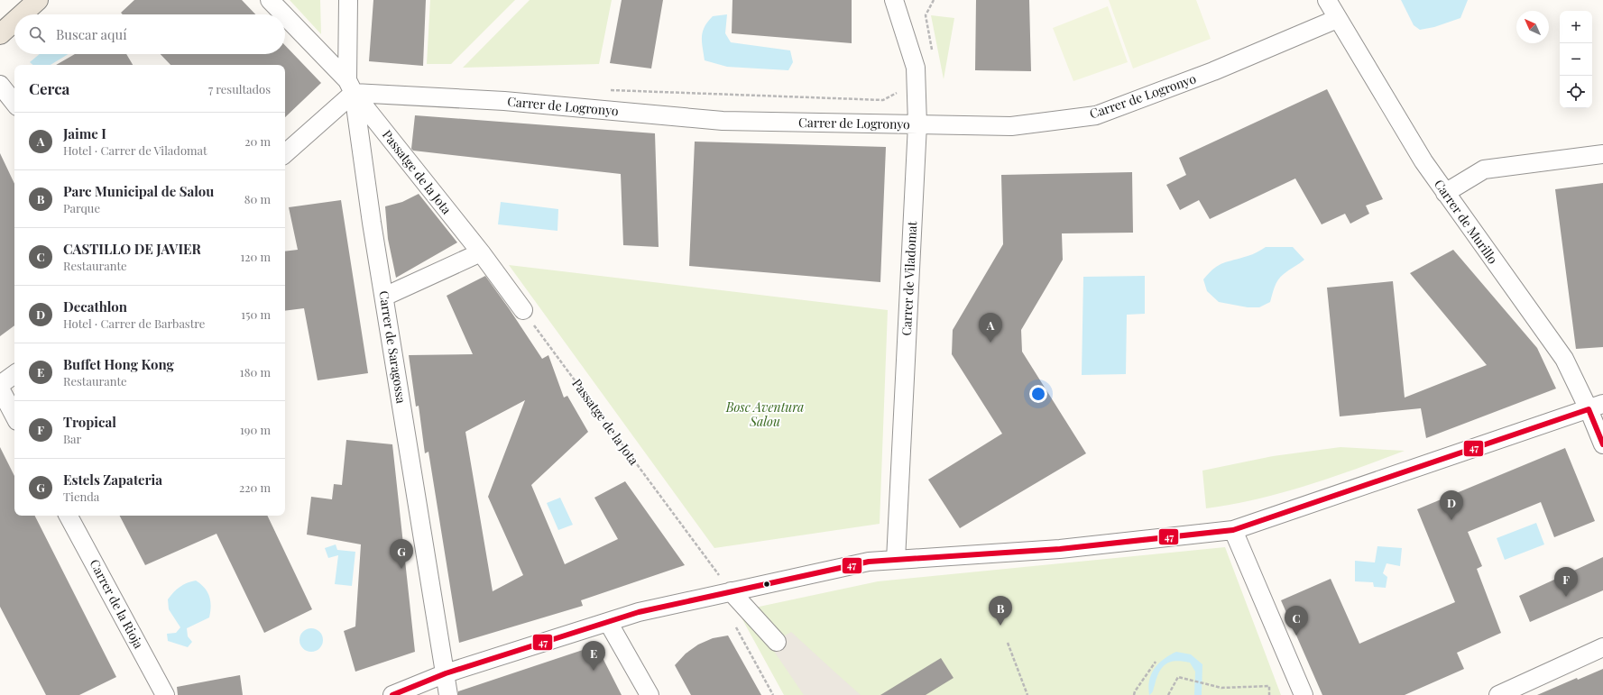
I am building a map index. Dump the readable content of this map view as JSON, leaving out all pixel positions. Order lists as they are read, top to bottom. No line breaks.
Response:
{"streets":{"street":["Carrer de Logronyo","Passatge de la Jota","Carrer de Murillo","Carrer de Viladomat","Carrer de Saragossa","Carrer de la Rioja"]},"crossings":[["Carrer de Logronyo","Passatge de la Jota"],["Carrer de Logronyo","Carrer de Murillo"],["Carrer de Logronyo","Carrer de Viladomat"],["Carrer de Logronyo","Carrer de Saragossa"],["Passatge de la Jota","Carrer de Saragossa"]],"parks":["Bosc Aventura Salou"],"lines":["transit line 47"],"north":"top left","page":{"map_buttons":["+","−"],"search":"Buscar aquí","heading":["Cerca","7 resultados"],"list":[{"mark":"A","name":"Jaime I","note":"Hotel · Carrer de Viladomat","value":"20 m"},{"mark":"B","name":"Parc Municipal de Salou","note":"Parque","value":"80 m"},{"mark":"C","name":"CASTILLO DE JAVIER","note":"Restaurante","value":"120 m"},{"mark":"D","name":"Decathlon","note":"Hotel · Carrer de Barbastre","value":"150 m"},{"mark":"E","name":"Buffet Hong Kong","note":"Restaurante","value":"180 m"},{"mark":"F","name":"Tropical","note":"Bar","value":"190 m"},{"mark":"G","name":"Estels Zapateria","note":"Tienda","value":"220 m"}],"pins":["A","D","G","F","B","C","E"]}}
